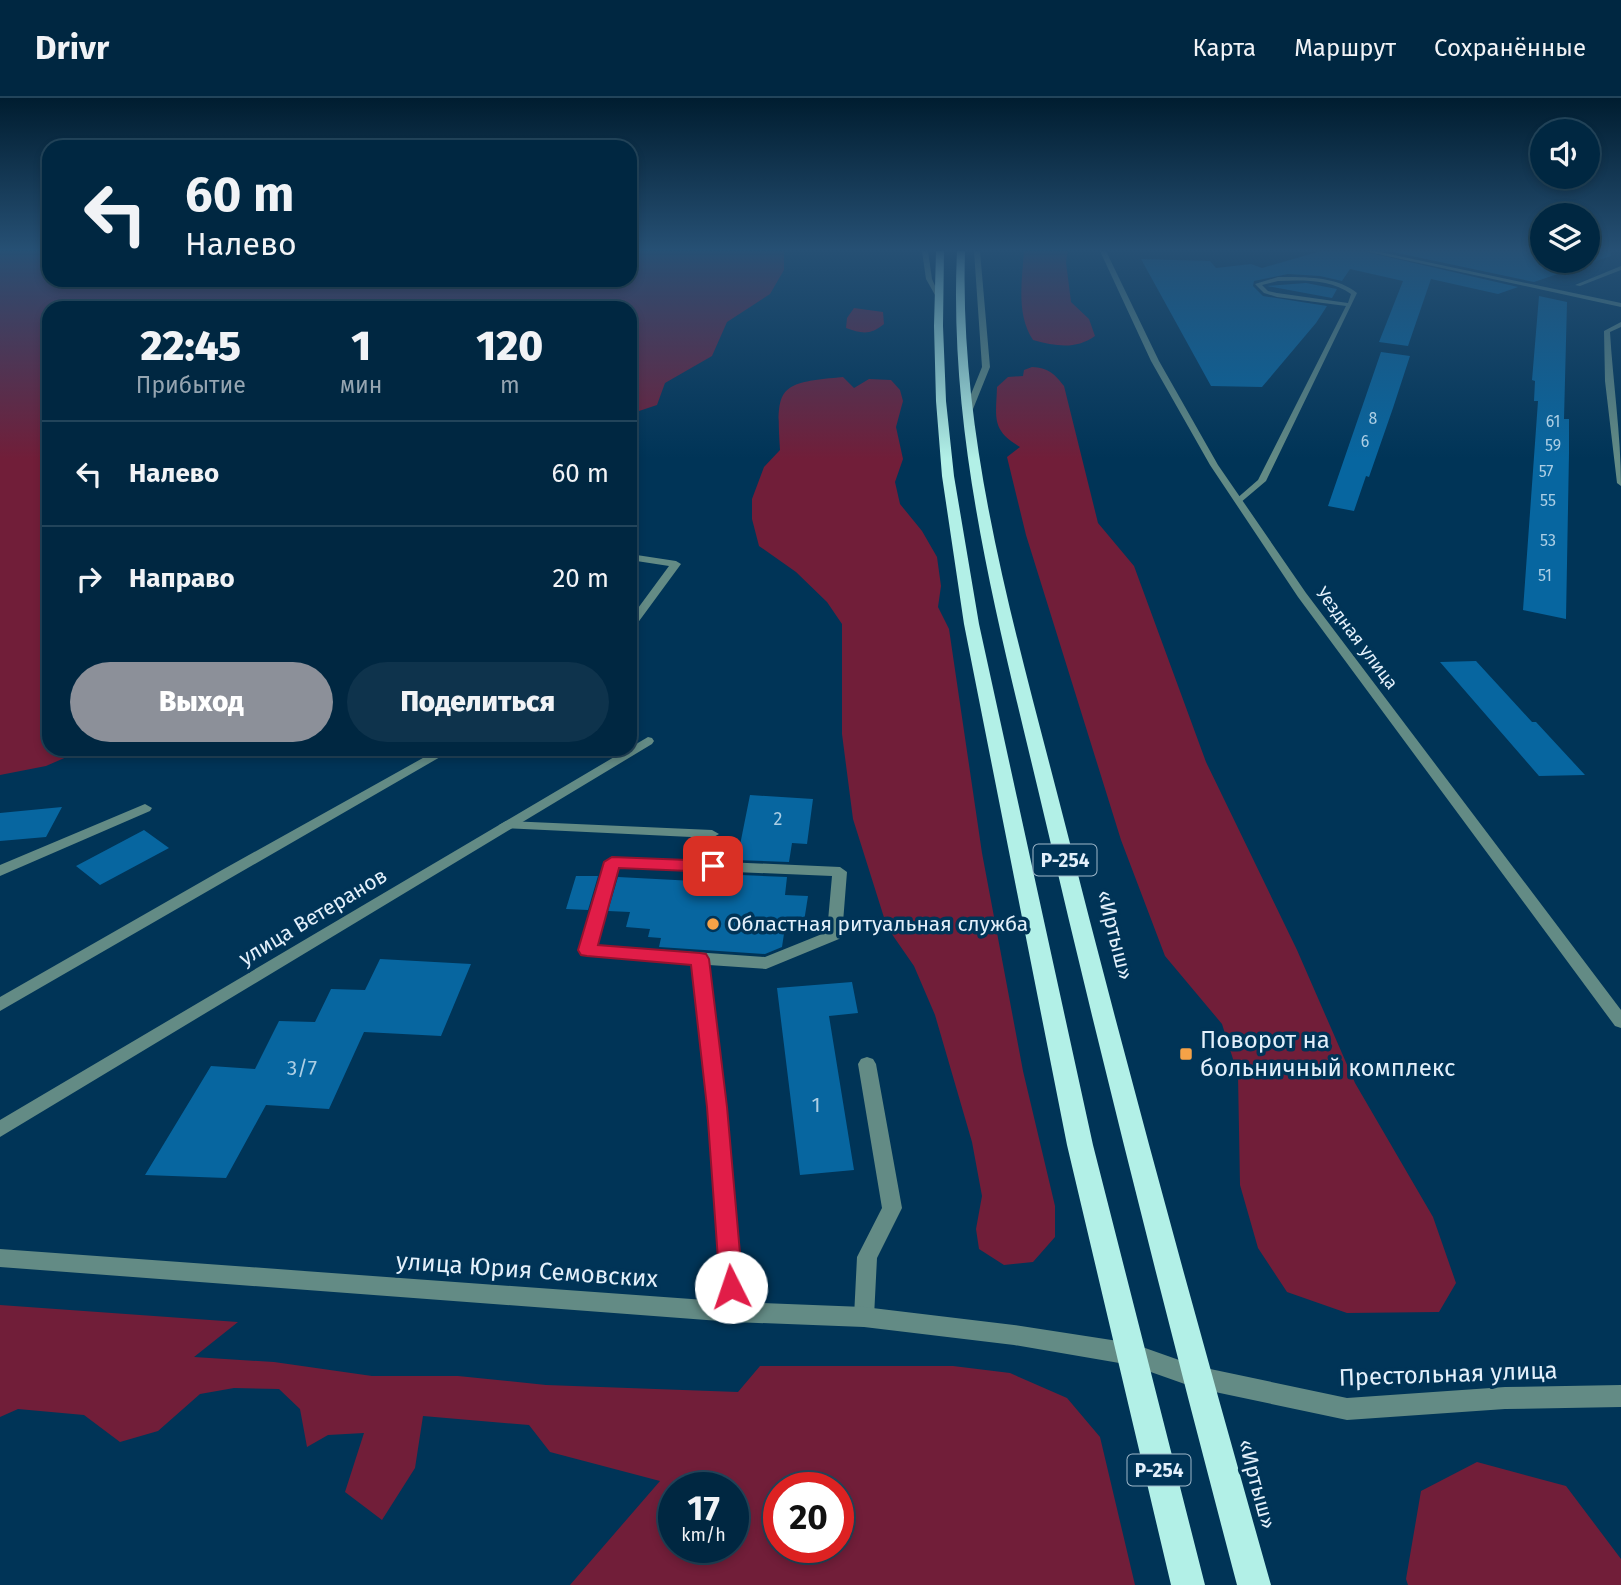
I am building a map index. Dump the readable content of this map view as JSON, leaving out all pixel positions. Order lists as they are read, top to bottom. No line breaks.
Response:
{"streets":{"highway":["Р-254","«Иртыш»"],"street":["Уездная улица","улица Ветеранов","улица Юрия Семовских","Престольная улица"]},"crossings":[["Р-254","улица Юрия Семовских"],["Р-254","Престольная улица"],["«Иртыш»","Престольная улица"],["улица Юрия Семовских","Престольная улица"]],"places":{"other":["Областная ритуальная служба"],"transit":["Поворот на больничный комплекс"]},"house_numbers":["8","61","6","59","57","55","53","51","2","3/7","1"],"page":{"header":"Drivr","nav":["Карта","Маршрут","Сохранённые"],"turn":["60 m","Налево"],"eta":["22:45","Прибытие","1","мин","120","m"],"list":[{"name":"Налево","value":"60 m"},{"name":"Направо","value":"20 m"}],"buttons":["Выход","Поделиться"],"speed":"17 km/h","limit":"20"}}
